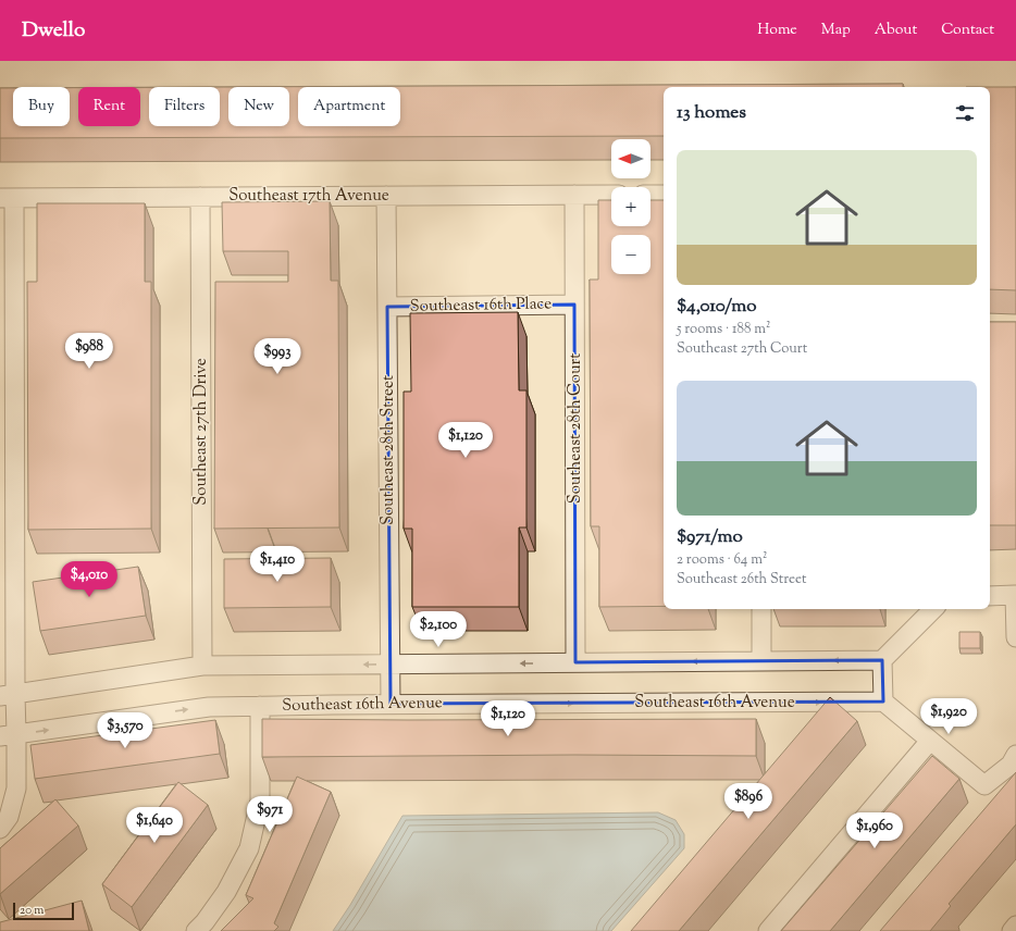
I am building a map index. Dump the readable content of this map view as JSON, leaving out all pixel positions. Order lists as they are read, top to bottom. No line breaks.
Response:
{"streets":{"street":["Southeast 17th Avenue","Southeast 16th Place","Southeast 28th Court","Southeast 27th Drive","Southeast 28th Street","Southeast 16th Avenue"]},"crossings":[["Southeast 17th Avenue","Southeast 28th Court"],["Southeast 17th Avenue","Southeast 27th Drive"],["Southeast 17th Avenue","Southeast 28th Street"],["Southeast 16th Place","Southeast 28th Court"],["Southeast 16th Place","Southeast 28th Street"],["Southeast 28th Street","Southeast 16th Avenue"]],"scale_bar":"20 m","north":"left","page":{"header":"Dwello","nav":["Home","Map","About","Contact"],"chip":["Buy","Rent","Filters","New","Apartment"],"heading":"13 homes","map_buttons":["+","−"],"list":[{"name":"$4,010/mo","note":"5 rooms · 188 m² · Southeast 27th Court"},{"name":"$971/mo","note":"2 rooms · 64 m² · Southeast 26th Street"}],"price":["$988","$993","$1,120","$1,410","$4,010","$2,100","$1,920","$1,120","$3,570","$896","$971","$1,640","$1,960"],"scale":"20 m"}}
